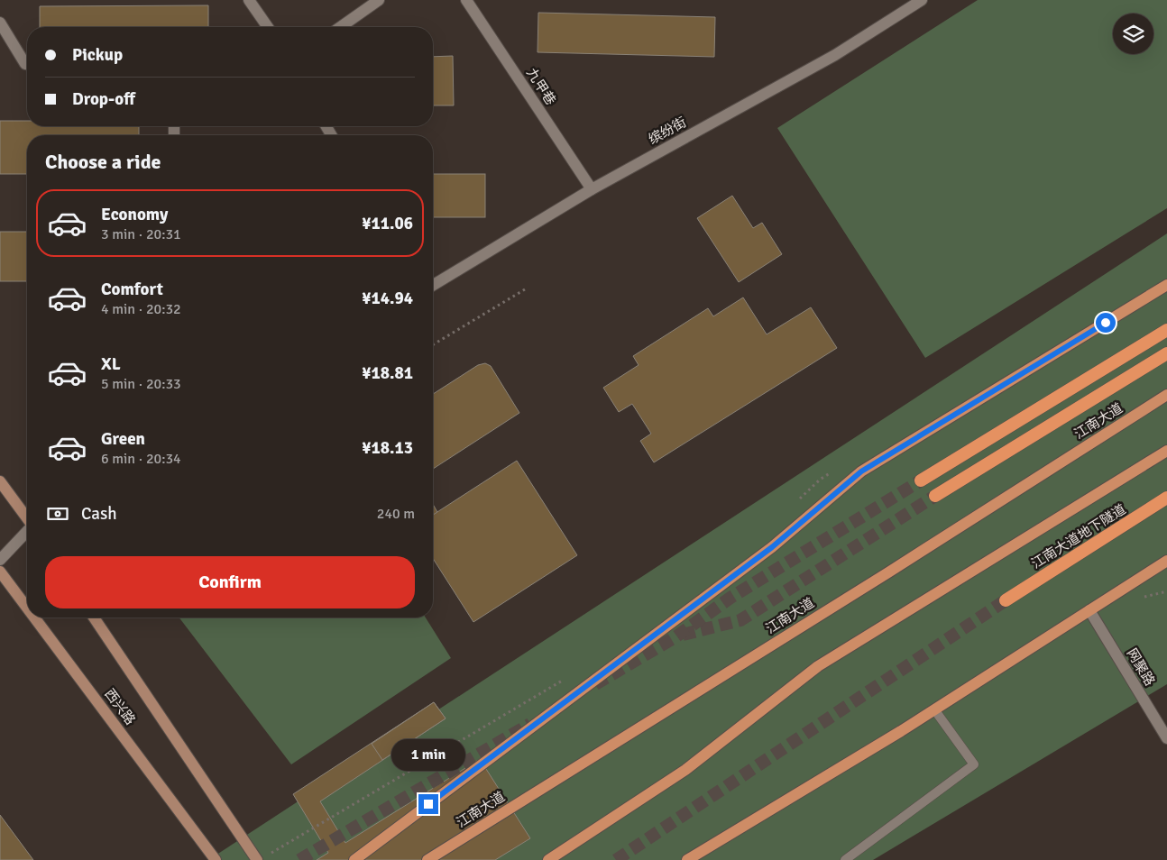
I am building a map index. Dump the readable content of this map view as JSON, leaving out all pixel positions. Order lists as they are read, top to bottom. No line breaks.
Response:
{"streets":{"highway":["江南大道地下隧道"],"main road":["江南大道","西兴路"],"street":["九甲巷","缤纷街","网聚路"]},"crossings":[["九甲巷","缤纷街"]],"page":{"banner":["Pickup","Drop-off"],"heading":"Choose a ride","list":[{"name":"Economy","note":"3 min · 20:31","value":"¥11.06"},{"name":"Comfort","note":"4 min · 20:32","value":"¥14.94"},{"name":"XL","note":"5 min · 20:33","value":"¥18.81"},{"name":"Green","note":"6 min · 20:34","value":"¥18.13"}],"pay":["Cash","240 m"],"buttons":"Confirm","bubble":"1 min"}}
